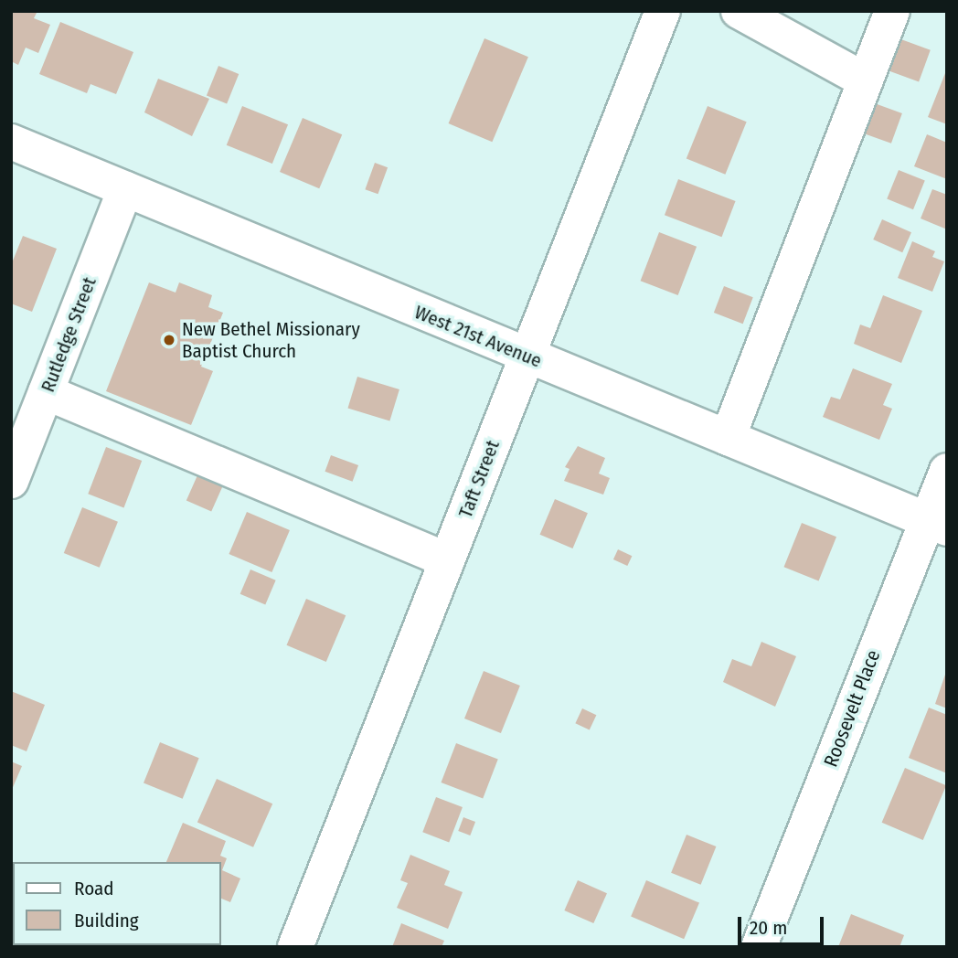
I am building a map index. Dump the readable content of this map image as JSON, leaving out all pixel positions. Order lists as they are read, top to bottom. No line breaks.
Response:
{"streets":{"street":["Rutledge Street","West 21st Avenue","Taft Street","Roosevelt Place"]},"crossings":[["Rutledge Street","West 21st Avenue"],["West 21st Avenue","Taft Street"],["West 21st Avenue","Roosevelt Place"]],"places":["New Bethel Missionary Baptist Church"],"legend":["Road","Building"],"scale_bar":"20 m"}
